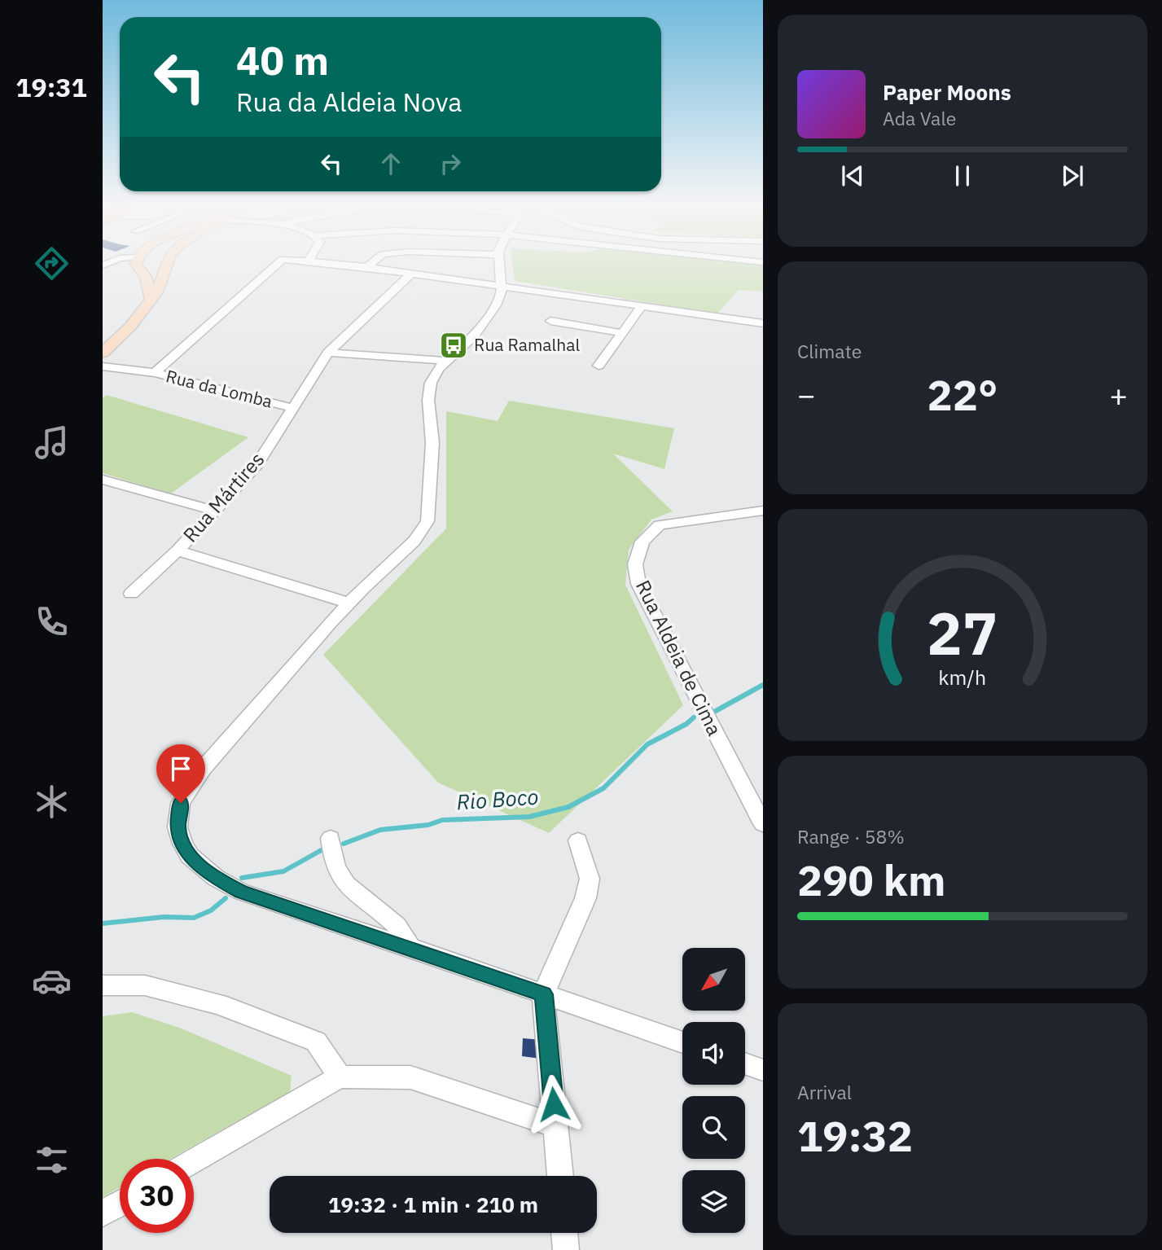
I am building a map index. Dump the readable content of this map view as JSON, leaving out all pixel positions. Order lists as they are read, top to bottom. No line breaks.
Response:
{"streets":{"street":["Rua da Lomba","Rua Mártires","Rua Aldeia de Cima"]},"crossings":[["Rua da Lomba","Rua Mártires"]],"water":["Rio Boco"],"places":{"bus stop":["Rua Ramalhal"]},"north":"bottom left","page":{"tabs":"19:31","turn":["40 m","Rua da Aldeia Nova"],"song":["Paper Moons","Ada Vale"],"tile":["Climate",["Range · 58%","290 km"],["Arrival","19:32"]],"heat":["−","22°","+"],"limit":"30","trip":"19:32 · 1 min · 210 m","gauge":["27","km/h"]}}
